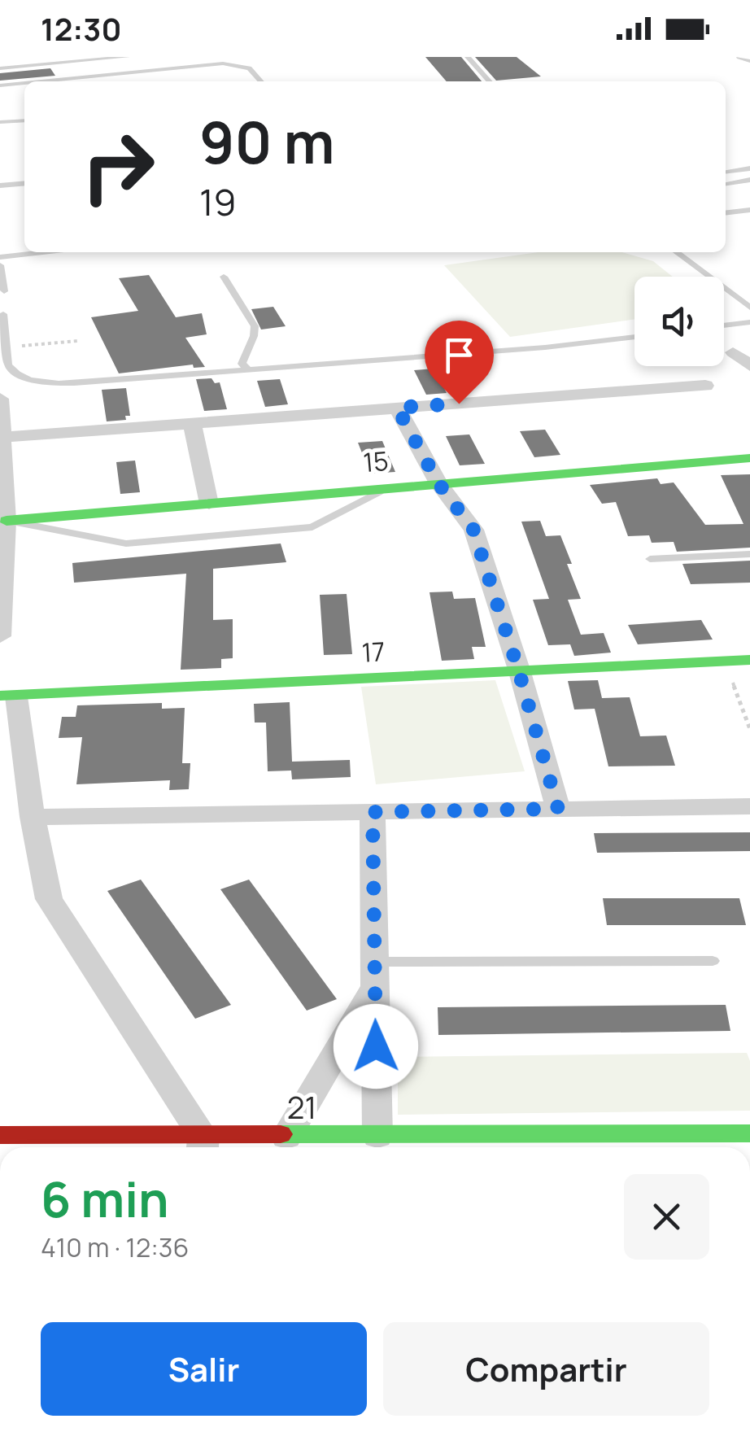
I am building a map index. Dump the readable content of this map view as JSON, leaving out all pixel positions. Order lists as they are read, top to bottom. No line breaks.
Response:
{"streets":{"street":["15","17","21"]},"page":{"status":"12:30","turn":["90 m","19"],"heading":["6 min","410 m · 12:36"],"buttons":["Salir","Compartir"]}}
